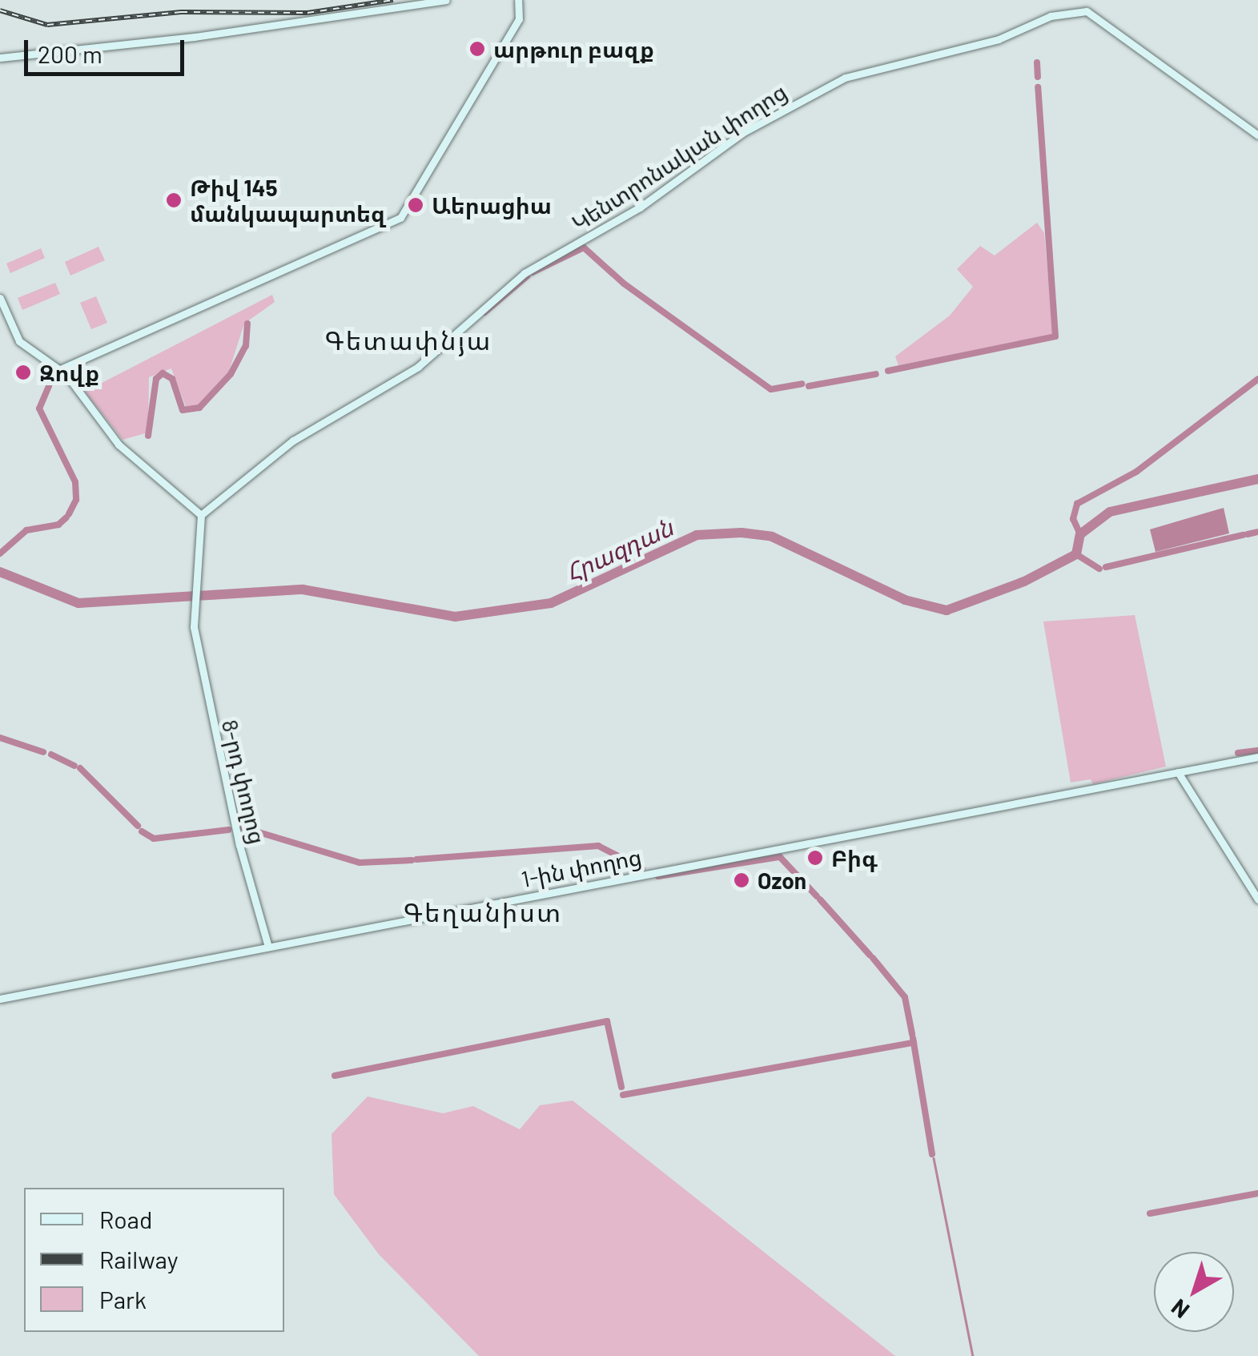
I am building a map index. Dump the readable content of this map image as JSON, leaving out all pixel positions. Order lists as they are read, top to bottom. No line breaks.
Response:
{"streets":{"main road":["Կենտրոնական փողոց","8-րդ փողոց","1-ին փողոց"]},"crossings":[["Կենտրոնական փողոց","8-րդ փողոց"],["8-րդ փողոց","1-ին փողոց"]],"districts":["Գետափնյա","Գեղանիստ"],"water":["Հրազդան"],"places":["արթուր բազք","Թիվ 145 մանկապարտեզ","Աերացիա","Զովք","Բիգ","Ozon"],"legend":["Road","Railway","Park"],"scale_bar":"200 m","north":"bottom left"}
